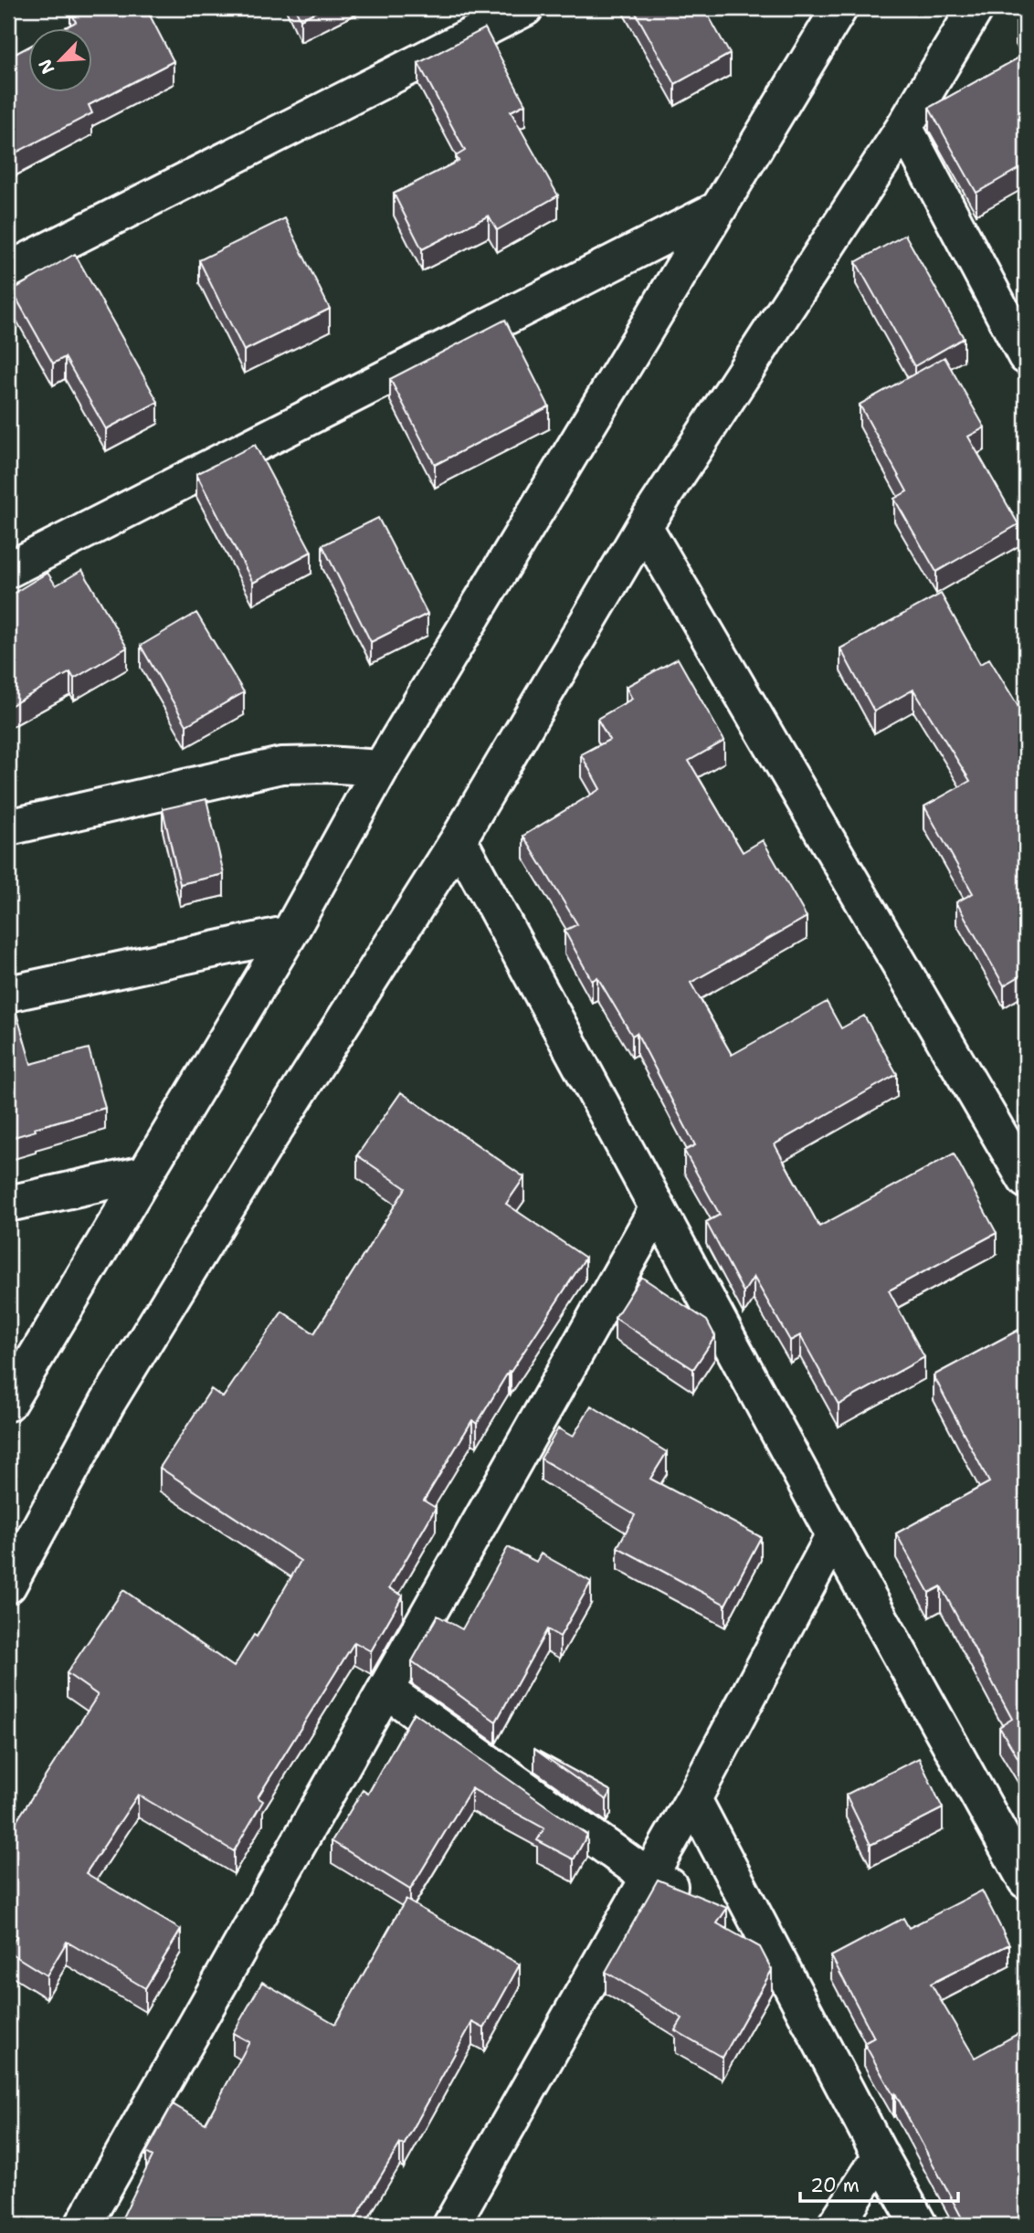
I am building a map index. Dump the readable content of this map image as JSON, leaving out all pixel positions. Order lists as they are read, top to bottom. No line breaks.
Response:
{"scale_bar":"20 m","north":"bottom left"}
